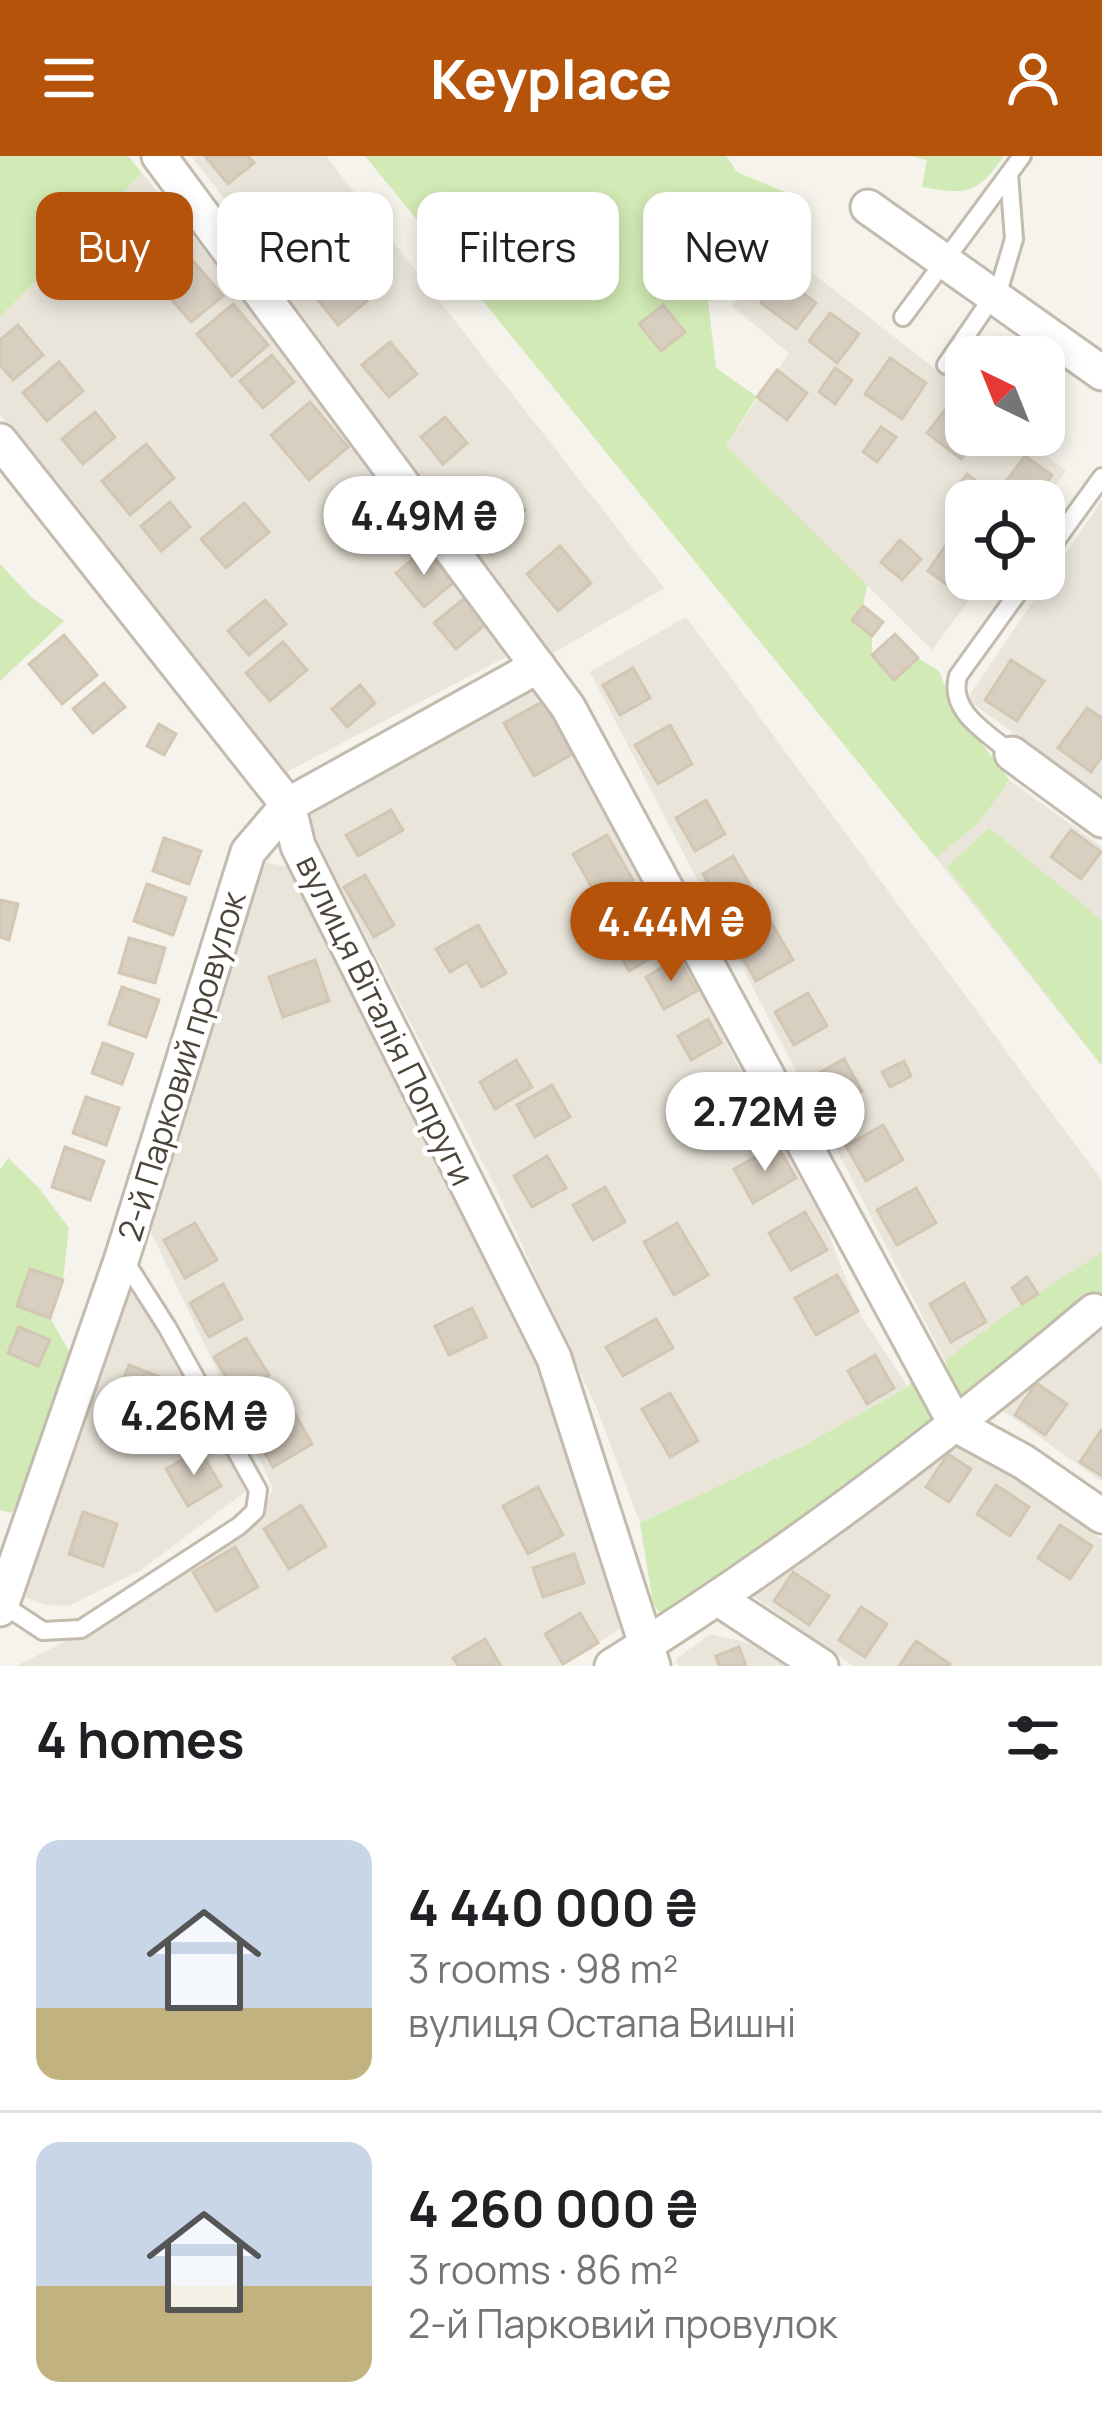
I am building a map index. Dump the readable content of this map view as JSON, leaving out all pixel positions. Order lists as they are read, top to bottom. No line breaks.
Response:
{"streets":{"street":["вулиця Віталія Попруги","2-й Парковий провулок"]},"crossings":[["вулиця Віталія Попруги","2-й Парковий провулок"]],"north":"top left","page":{"header":"Keyplace","chip":["Buy","Rent","Filters","New"],"price":["4.49M ₴","4.44M ₴","2.72M ₴","4.26M ₴"],"heading":"4 homes","list":[{"name":"4 440 000 ₴","note":"3 rooms · 98 m² · вулиця Остапа Вишні"},{"name":"4 260 000 ₴","note":"3 rooms · 86 m² · 2-й Парковий провулок"}]}}
